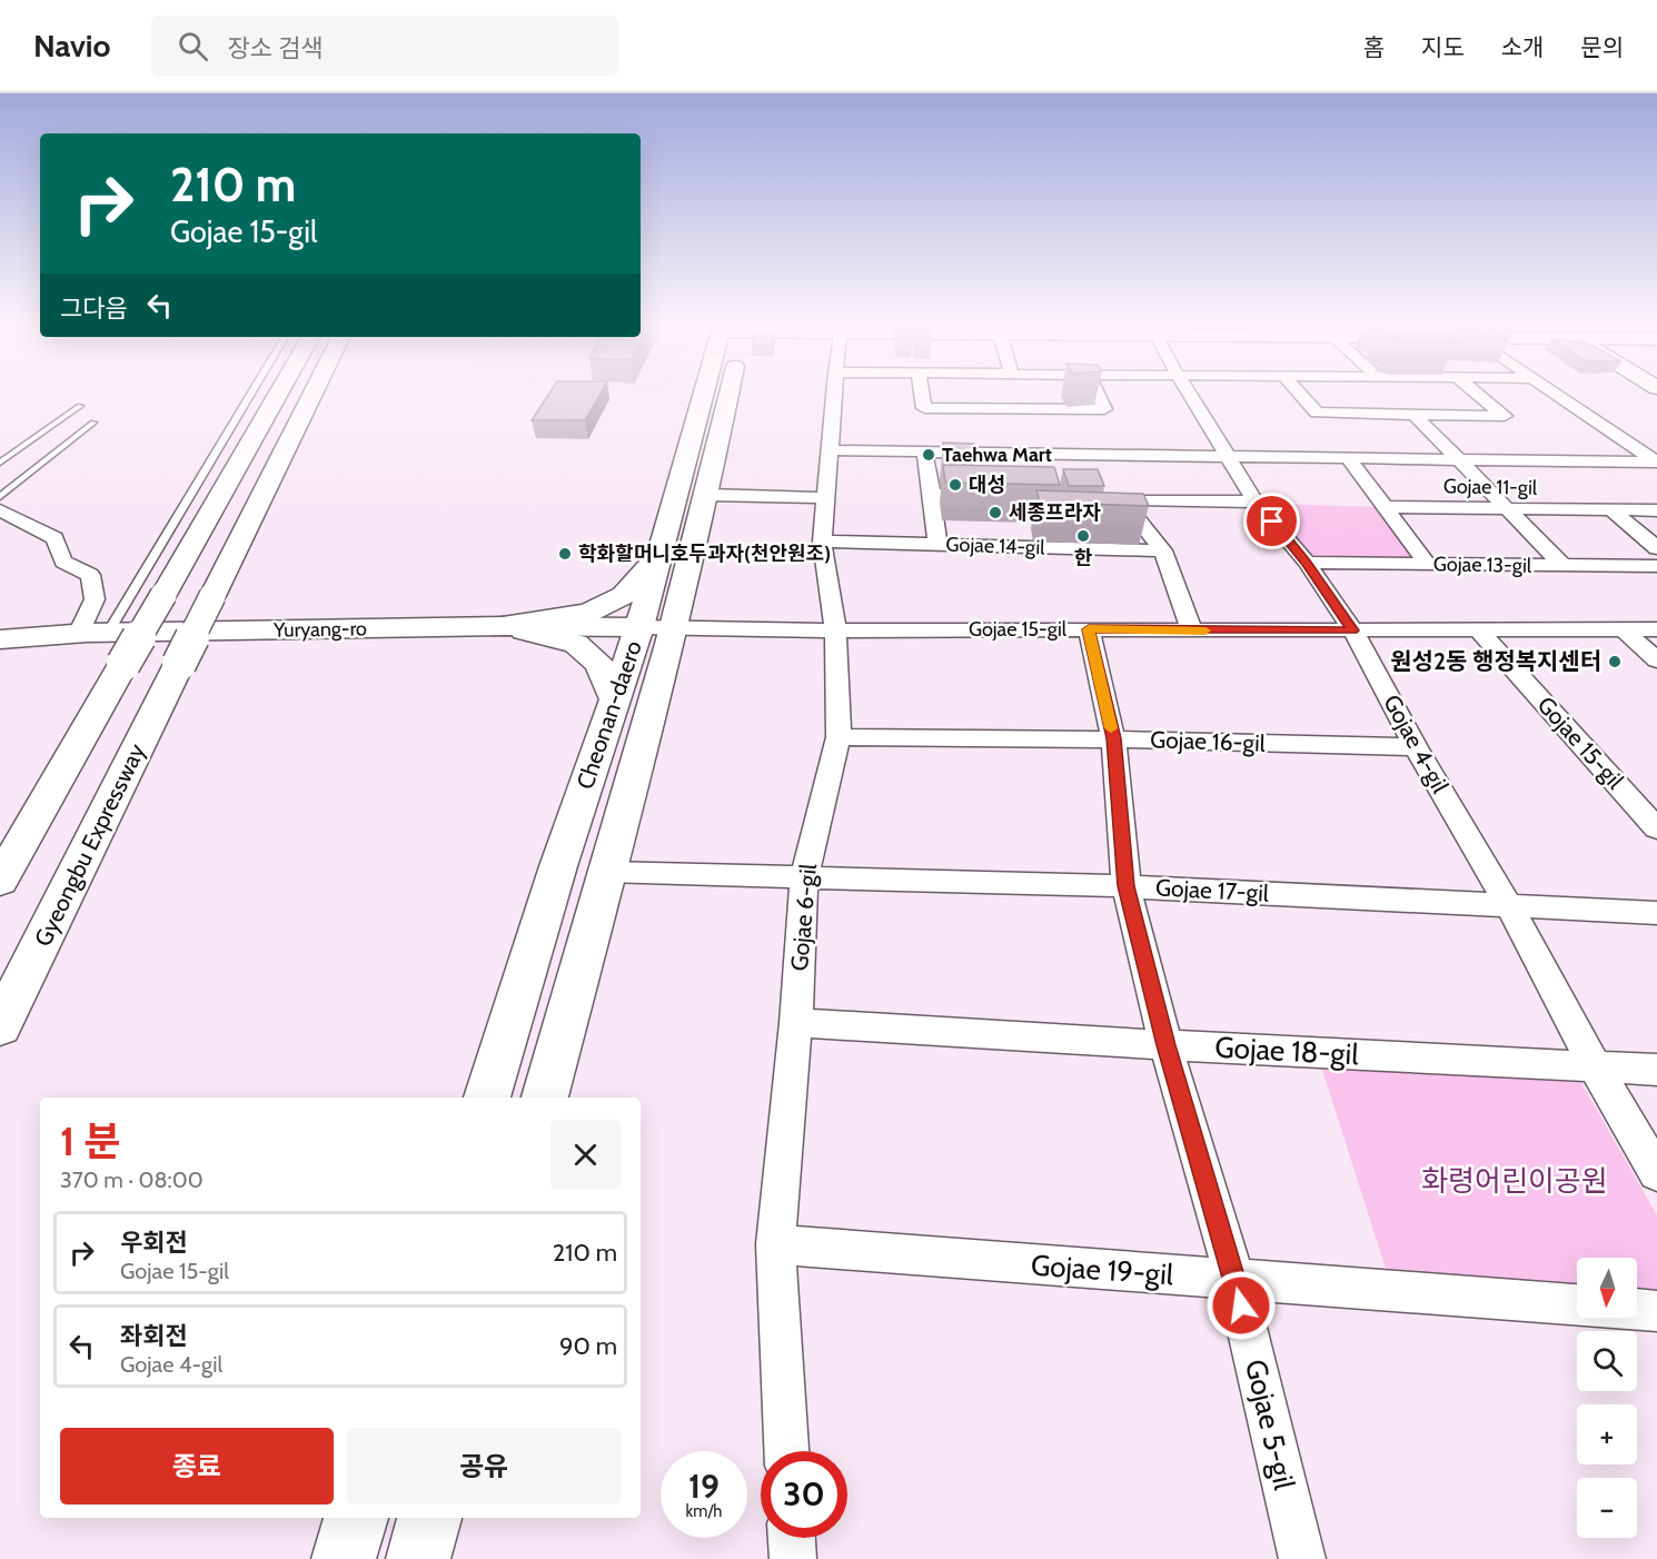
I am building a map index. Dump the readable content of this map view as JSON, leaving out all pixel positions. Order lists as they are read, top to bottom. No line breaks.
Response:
{"streets":{"main road":["Yuryang-ro","Cheonan-daero","Gyeongbu Expressway"],"street":["Gojae 11-gil","Gojae 14-gil","Gojae 13-gil","Gojae 15-gil","Gojae 16-gil","Gojae 4-gil","Gojae 17-gil","Gojae 6-gil","Gojae 18-gil","Gojae 19-gil","Gojae 5-gil"]},"crossings":[["Gojae 14-gil","Gojae 6-gil"],["Gojae 13-gil","Gojae 4-gil"],["Yuryang-ro","Gojae 15-gil"],["Yuryang-ro","Cheonan-daero"],["Gojae 15-gil","Cheonan-daero"],["Gojae 15-gil","Gojae 4-gil"],["Gojae 15-gil","Gojae 6-gil"],["Gojae 15-gil","Gojae 5-gil"],["Cheonan-daero","Gojae 17-gil"],["Gojae 16-gil","Gojae 4-gil"],["Gojae 16-gil","Gojae 6-gil"],["Gojae 16-gil","Gojae 5-gil"],["Gojae 4-gil","Gojae 17-gil"],["Gojae 4-gil","Gojae 18-gil"],["Gojae 17-gil","Gojae 6-gil"],["Gojae 17-gil","Gojae 5-gil"],["Gojae 6-gil","Gojae 18-gil"],["Gojae 6-gil","Gojae 19-gil"],["Gojae 18-gil","Gojae 5-gil"],["Gojae 19-gil","Gojae 5-gil"]],"parks":["화령어린이공원"],"places":["Taehwa Mart","대성","세종프라자","한","학화할머니호두과자(천안원조)","원성2동 행정복지센터"],"north":"bottom","page":{"header":"Navio","search":"장소 검색","nav":["홈","지도","소개","문의"],"turn":["210 m","Gojae 15-gil"],"then":"그다음","heading":["1 분","370 m · 08:00"],"list":[{"name":"우회전","note":"Gojae 15-gil","value":"210 m"},{"name":"좌회전","note":"Gojae 4-gil","value":"90 m"}],"map_buttons":["+","−"],"buttons":["종료","공유"],"speed":"19 km/h","limit":"30"}}
